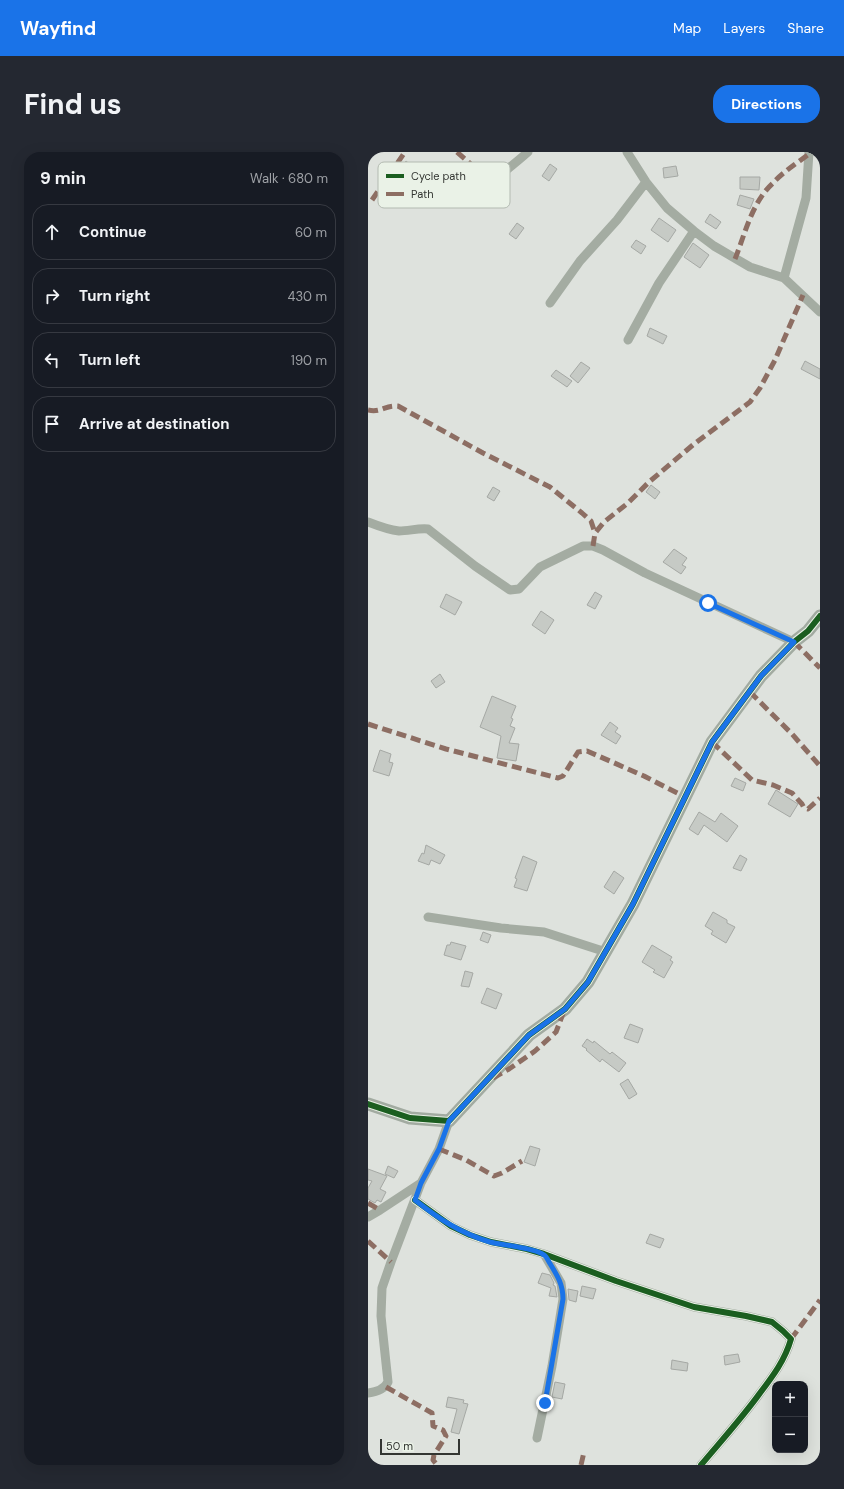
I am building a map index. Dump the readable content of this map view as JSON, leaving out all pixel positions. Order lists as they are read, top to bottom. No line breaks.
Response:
{"legend":["Cycle path","Path"],"scale_bar":"50 m","page":{"header":"Wayfind","nav":["Map","Layers","Share"],"buttons":"Directions","title":"Find us","heading":["9 min","Walk · 680 m"],"list":[["Continue","60 m"],["Turn right","430 m"],["Turn left","190 m"],"Arrive at destination"],"map_buttons":["+","−"],"scale":"50 m"}}
